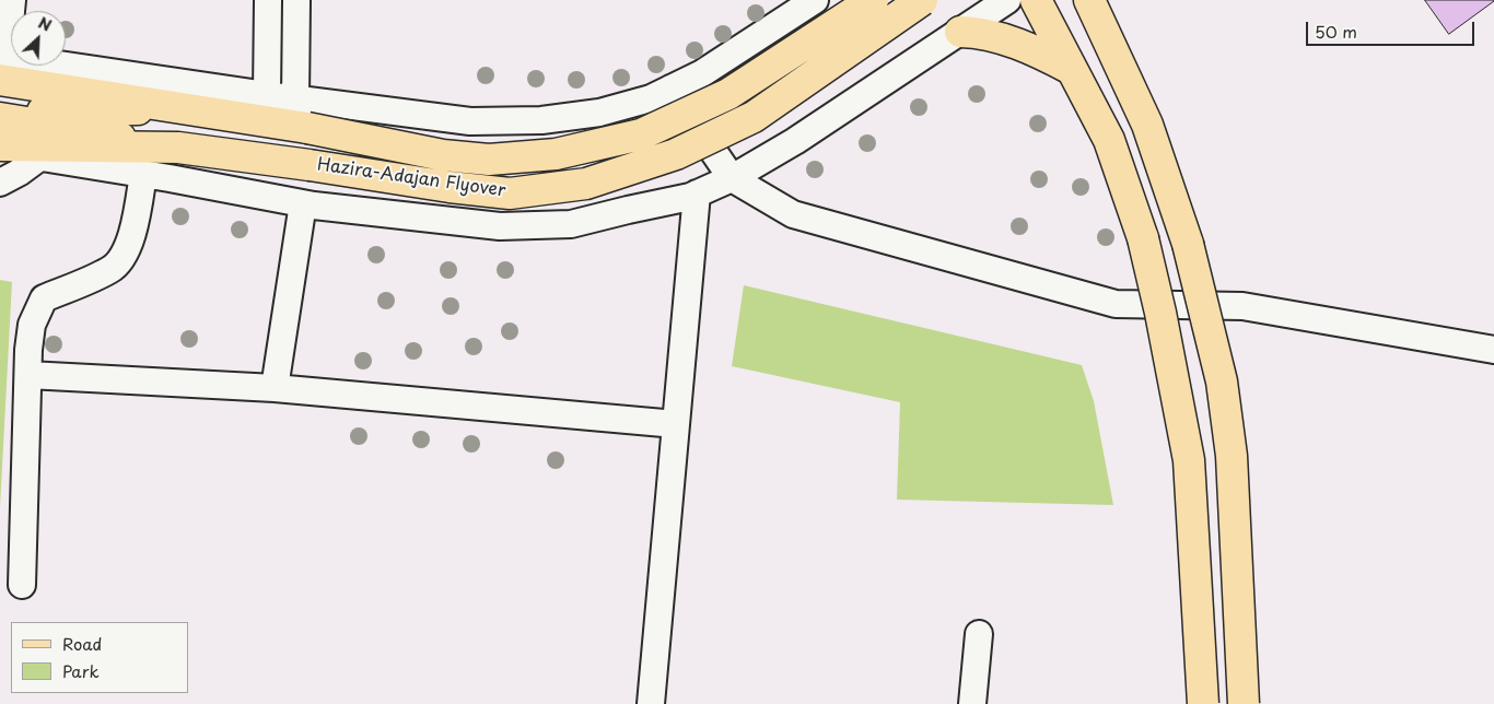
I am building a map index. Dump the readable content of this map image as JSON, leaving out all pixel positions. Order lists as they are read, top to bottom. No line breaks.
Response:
{"streets":{"main road":["Hazira-Adajan Flyover"]},"legend":["Road","Park"],"scale_bar":"50 m","north":"top right"}
